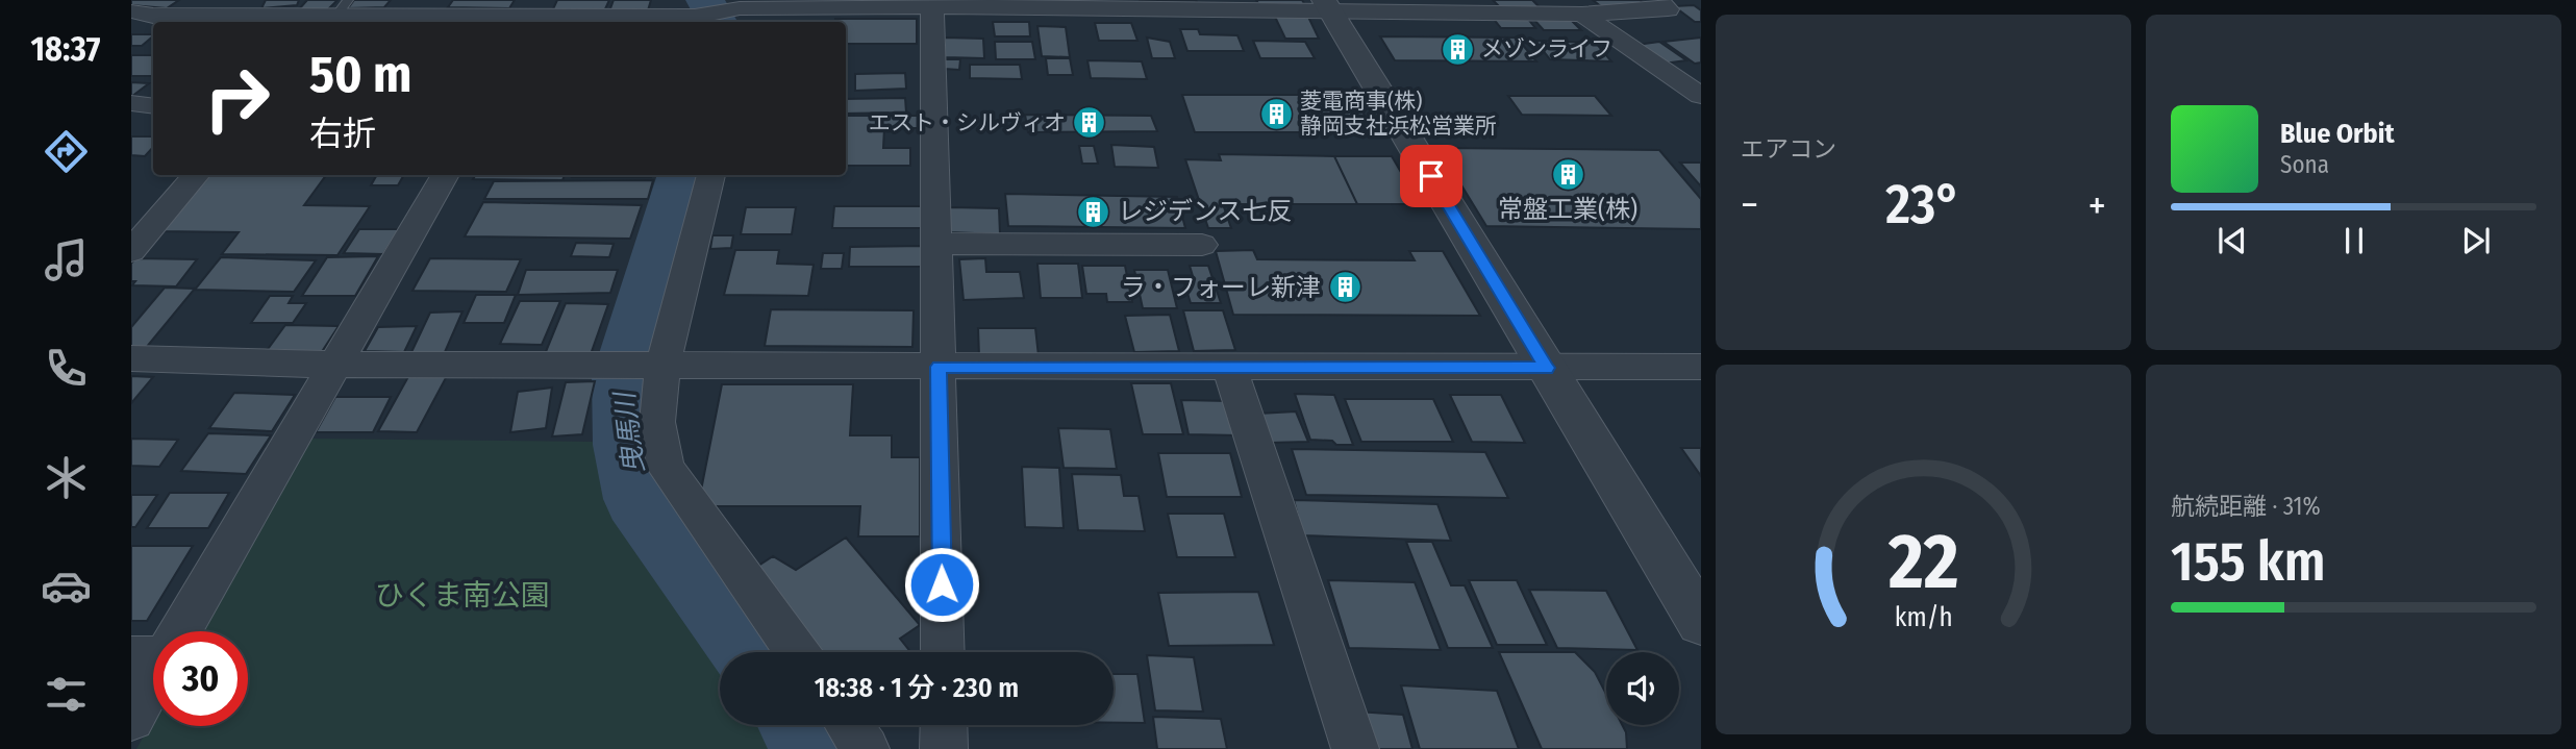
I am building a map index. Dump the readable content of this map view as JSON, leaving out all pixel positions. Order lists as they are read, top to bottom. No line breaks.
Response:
{"water":["曳馬川"],"parks":["ひくま南公園"],"places":{"building":["メゾンライフ","菱電商事(株) 静岡支社浜松営業所","エスト・シルヴィオ","常盤工業(株)","レジデンス七反","ラ・フォーレ新津"]},"page":{"tabs":"18:37","tile":["エアコン",["航続距離 · 31%","155 km"]],"turn":["50 m","右折"],"song":["Blue Orbit","Sona"],"heat":["−","23°","+"],"limit":"30","trip":"18:38 · 1 分 · 230 m","gauge":["22","km/h"]}}
